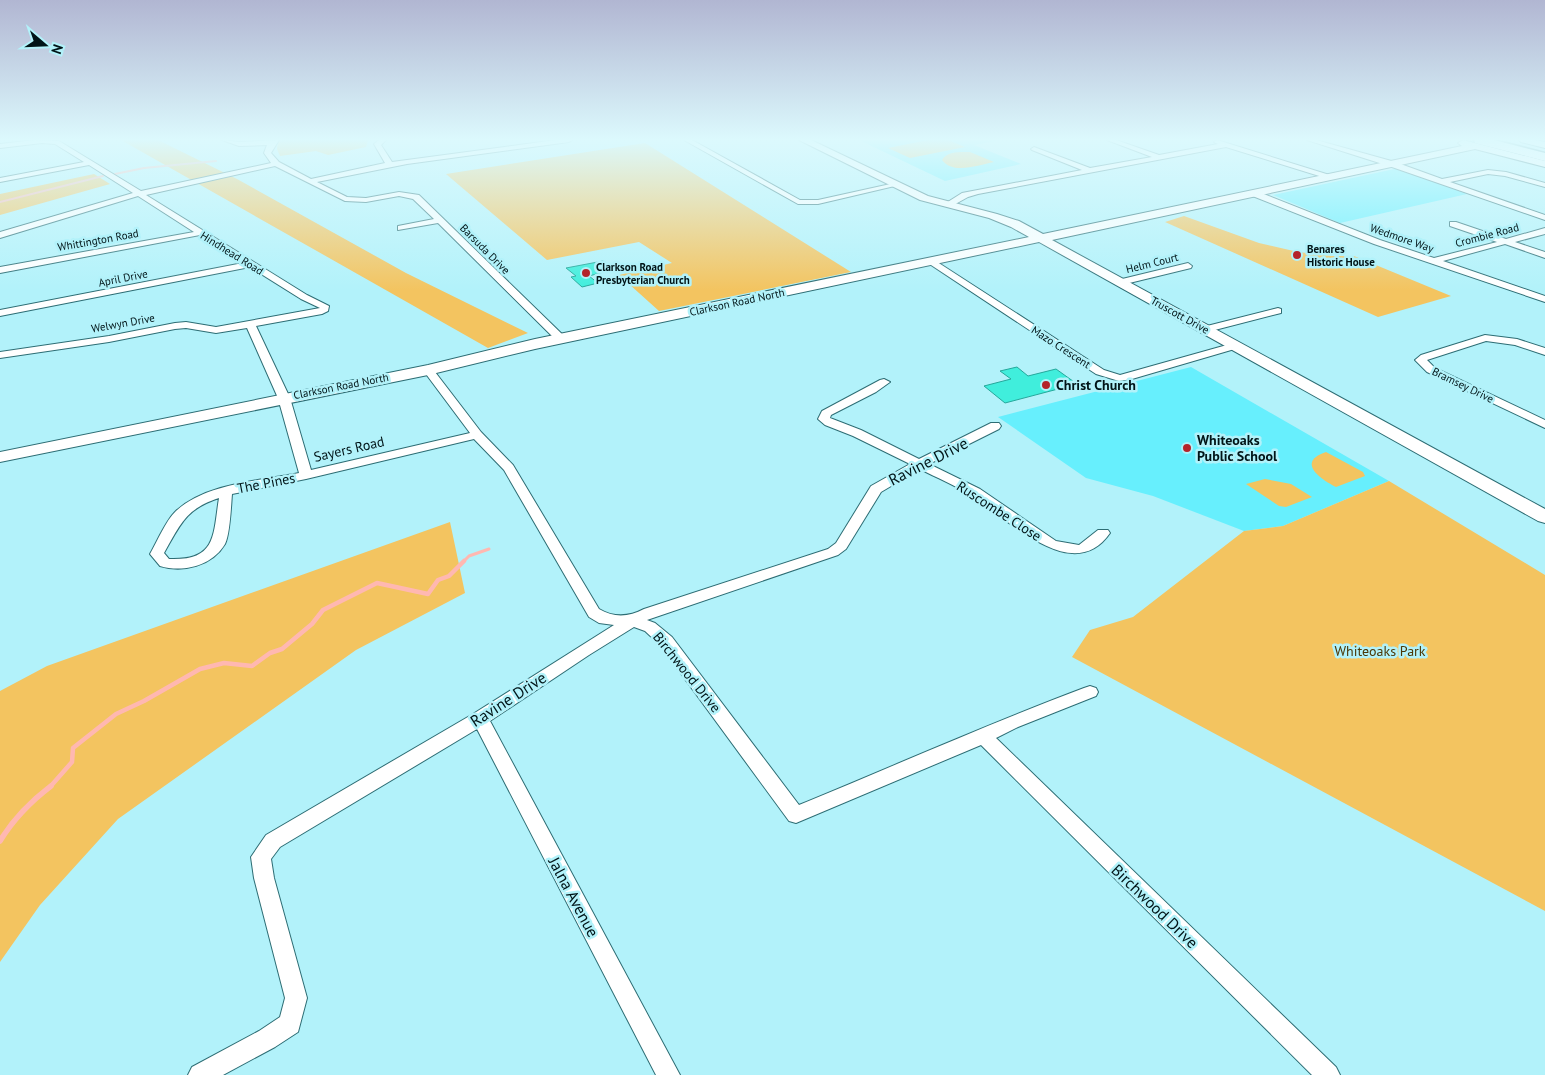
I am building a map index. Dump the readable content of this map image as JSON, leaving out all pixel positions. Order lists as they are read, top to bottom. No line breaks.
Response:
{"streets":{"street":["Crombie Road","Wedmore Way","Whittington Road","Barsuda Drive","Hindhead Road","Helm Court","April Drive","Clarkson Road North","Truscott Drive","Welwyn Drive","Mazo Crescent","Bramsey Drive","Sayers Road","Ravine Drive","The Pines","Ruscombe Close","Birchwood Drive","Jalna Avenue"]},"crossings":[["Crombie Road","Wedmore Way"],["Wedmore Way","Clarkson Road North"],["Whittington Road","Hindhead Road"],["Barsuda Drive","Clarkson Road North"],["Hindhead Road","April Drive"],["Hindhead Road","Welwyn Drive"],["Helm Court","Truscott Drive"],["Clarkson Road North","Truscott Drive"],["Clarkson Road North","Mazo Crescent"],["Clarkson Road North","Sayers Road"],["Clarkson Road North","Birchwood Drive"],["Truscott Drive","Mazo Crescent"],["Sayers Road","The Pines"],["Sayers Road","Birchwood Drive"],["Ravine Drive","Ruscombe Close"],["Ravine Drive","Birchwood Drive"],["Ravine Drive","Jalna Avenue"]],"parks":["Whiteoaks Park"],"places":["Benares Historic House","Clarkson Road Presbyterian Church","Christ Church","Whiteoaks Public School"],"north":"right"}
